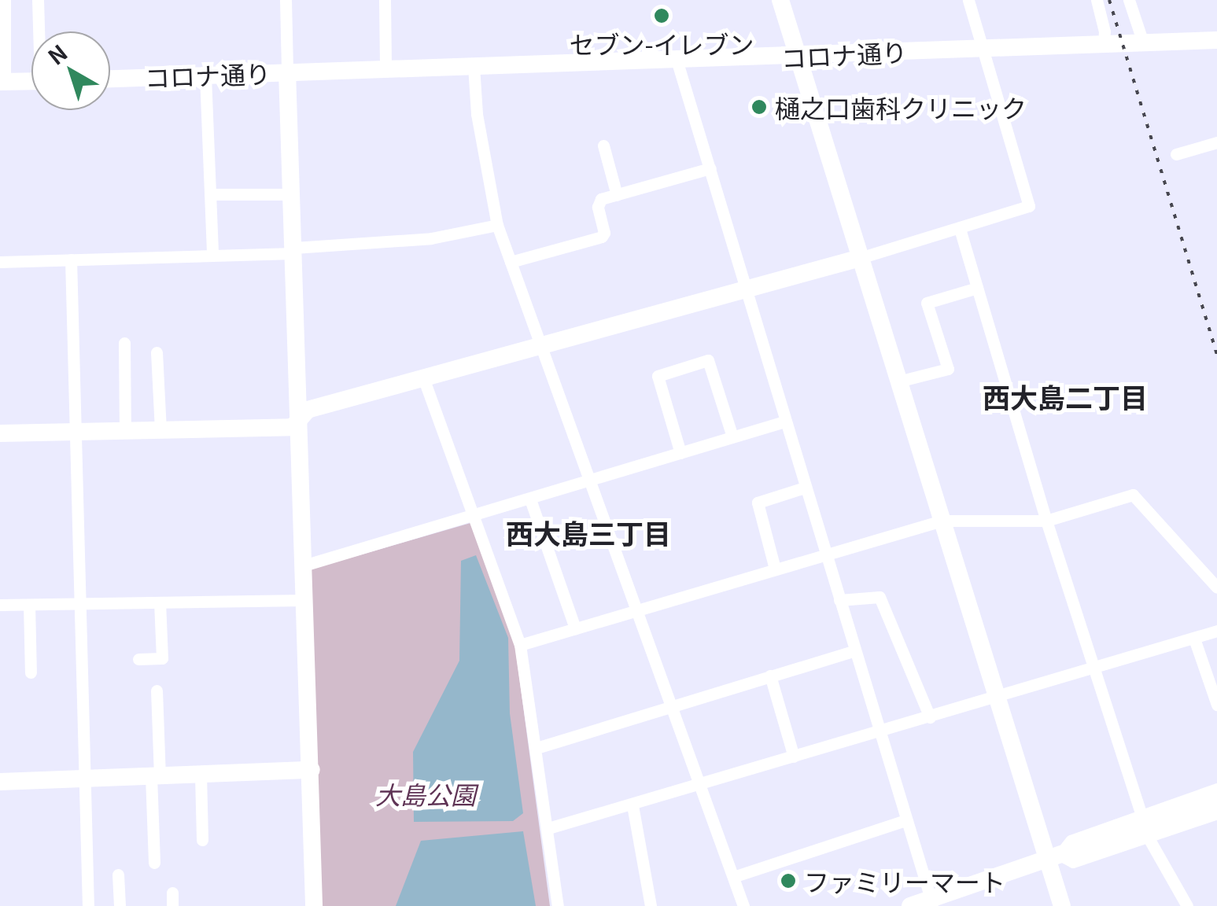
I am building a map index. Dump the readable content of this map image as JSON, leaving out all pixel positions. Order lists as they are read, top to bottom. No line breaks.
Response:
{"streets":{"street":["コロナ通り"]},"districts":["西大島二丁目","西大島三丁目"],"parks":["大島公園"],"places":["セブン-イレブン","樋之口歯科クリニック","ファミリーマート"],"north":"top left"}
